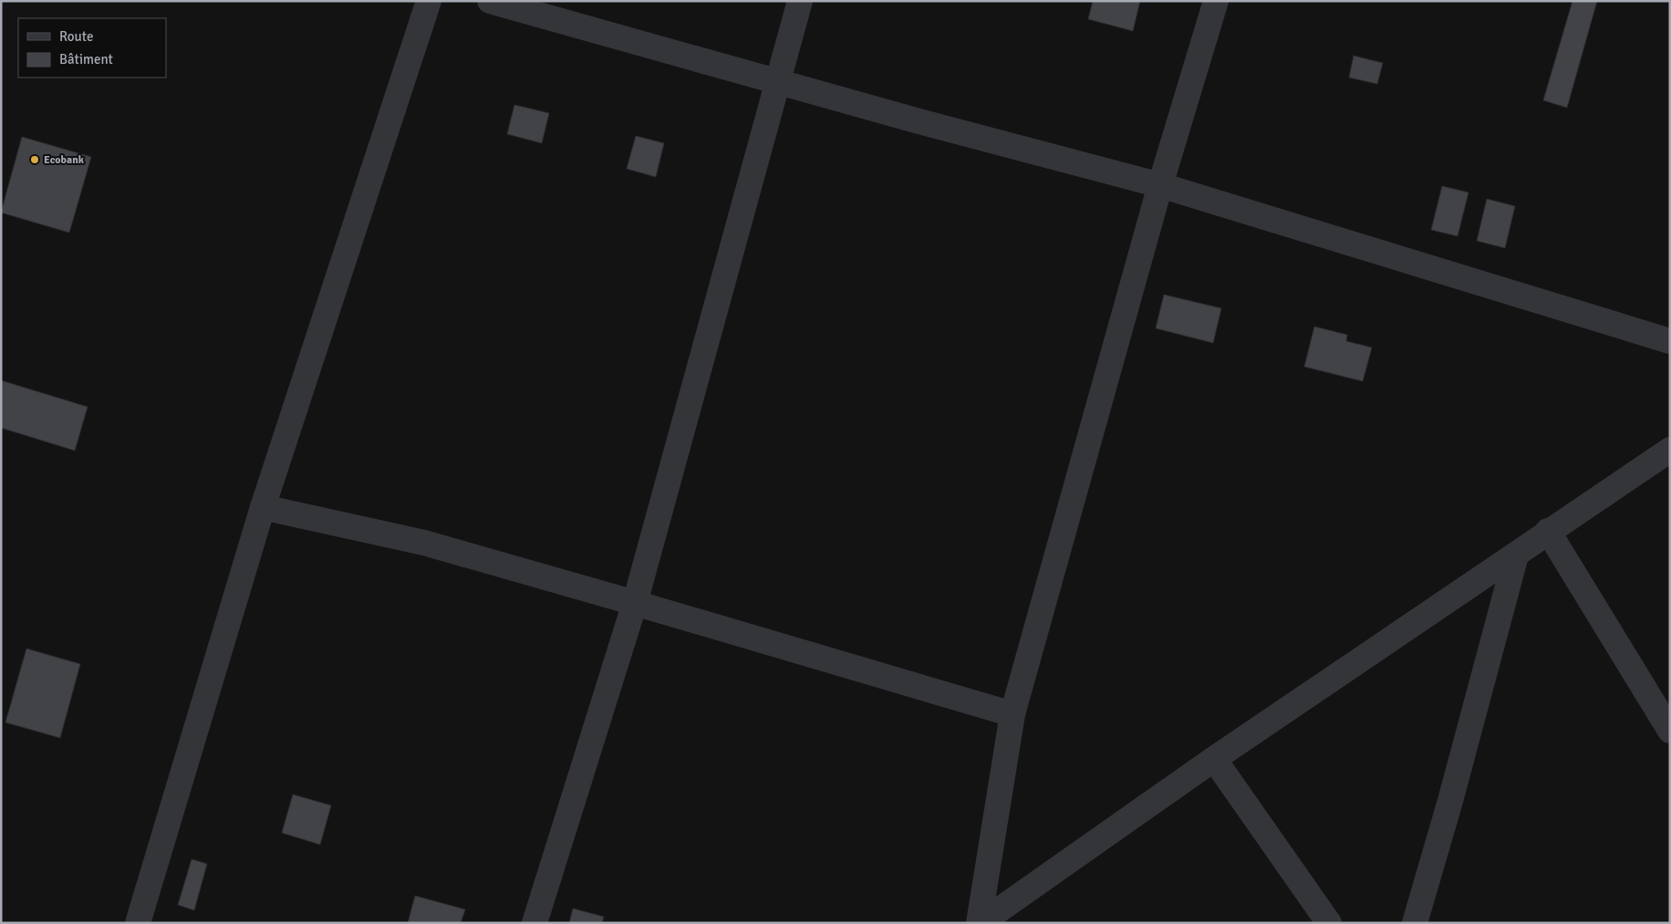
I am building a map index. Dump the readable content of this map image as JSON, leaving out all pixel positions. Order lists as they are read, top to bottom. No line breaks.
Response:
{"places":["Ecobank"],"legend":["Route","Bâtiment"]}
